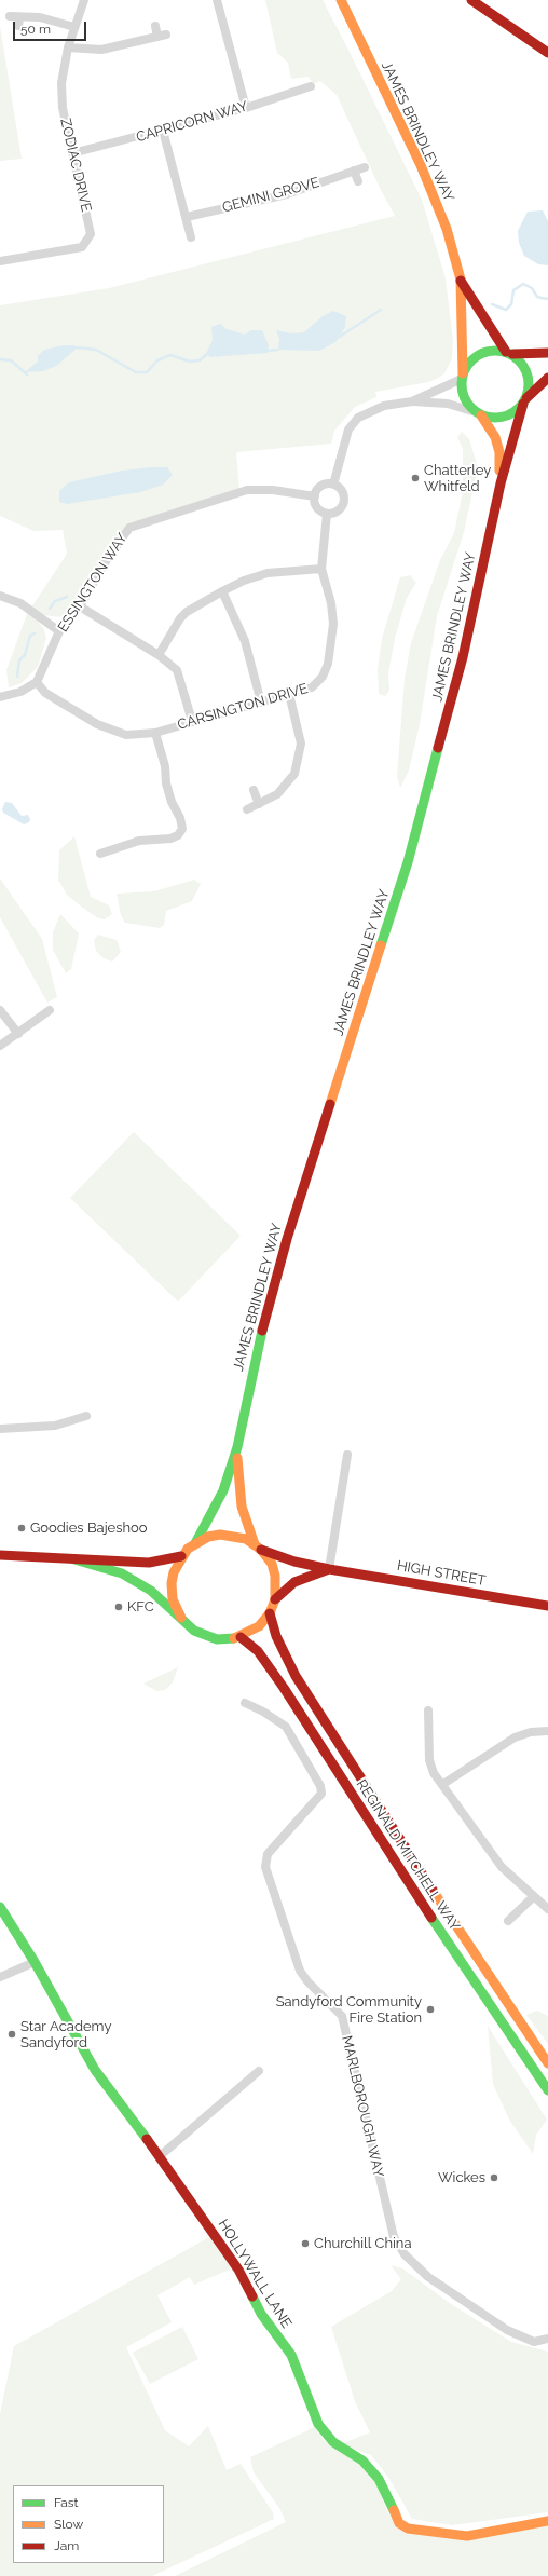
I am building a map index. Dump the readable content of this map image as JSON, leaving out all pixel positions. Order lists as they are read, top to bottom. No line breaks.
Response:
{"streets":{"main road":["JAMES BRINDLEY WAY","HIGH STREET","REGINALD MITCHELL WAY","HOLLYWALL LANE"],"street":["CAPRICORN WAY","ZODIAC DRIVE","GEMINI GROVE","ESSINGTON WAY","CARSINGTON DRIVE","MARLBOROUGH WAY"]},"crossings":[["CAPRICORN WAY","ZODIAC DRIVE"],["JAMES BRINDLEY WAY","HIGH STREET"],["JAMES BRINDLEY WAY","REGINALD MITCHELL WAY"],["ESSINGTON WAY","CARSINGTON DRIVE"],["HIGH STREET","REGINALD MITCHELL WAY"]],"places":["Chatterley Whitfeld","Goodies Bajeshoo","KFC","Sandyford Community Fire Station","Star Academy Sandyford","Wickes","Churchill China"],"legend":["Fast","Slow","Jam"],"scale_bar":"50 m"}
